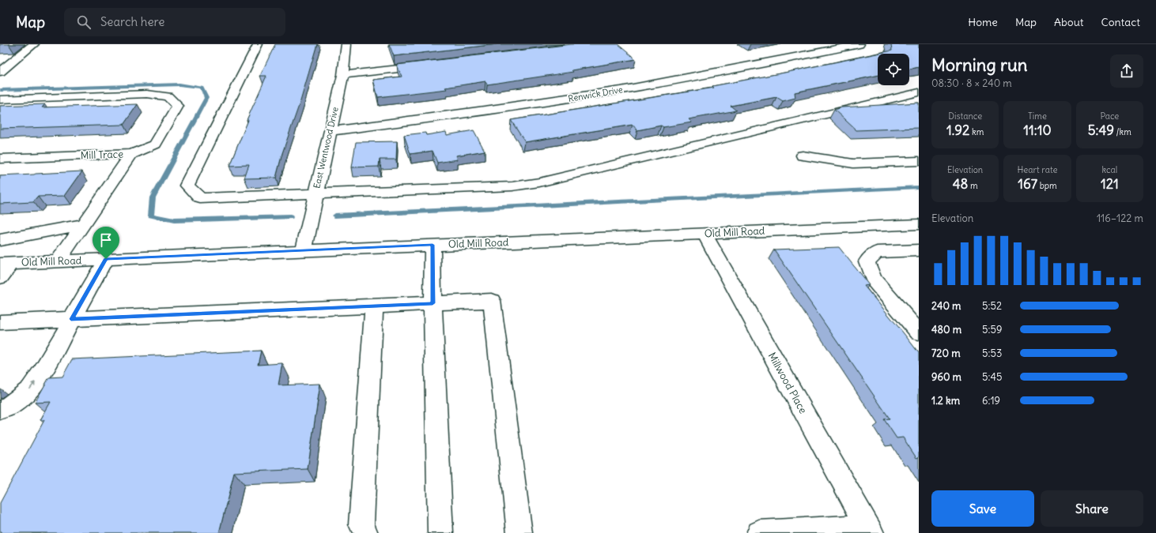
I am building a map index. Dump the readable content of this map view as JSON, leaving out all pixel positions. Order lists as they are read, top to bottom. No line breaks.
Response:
{"streets":{"street":["Renwick Drive","East Wentwood Drive","Mill Trace","Old Mill Road","Millwood Place"]},"crossings":[["Renwick Drive","East Wentwood Drive"],["East Wentwood Drive","Old Mill Road"],["Mill Trace","Old Mill Road"],["Old Mill Road","Millwood Place"]],"page":{"header":"Map","search":"Search here","nav":["Home","Map","About","Contact"],"heading":["Morning run","08:30 · 8 × 240 m"],"stats":[["Distance","1.92 km"],["Time","11:10"],["Pace","5:49 /km"],["Elevation","48 m"],["Heart rate","167 bpm"],["kcal","121"]],"chart":["Elevation","116–122 m"],"list":[{"name":"240 m","note":"5:52"},{"name":"480 m","note":"5:59"},{"name":"720 m","note":"5:53"},{"name":"960 m","note":"5:45"},{"name":"1.2 km","note":"6:19"}],"buttons":["Save","Share"]}}
